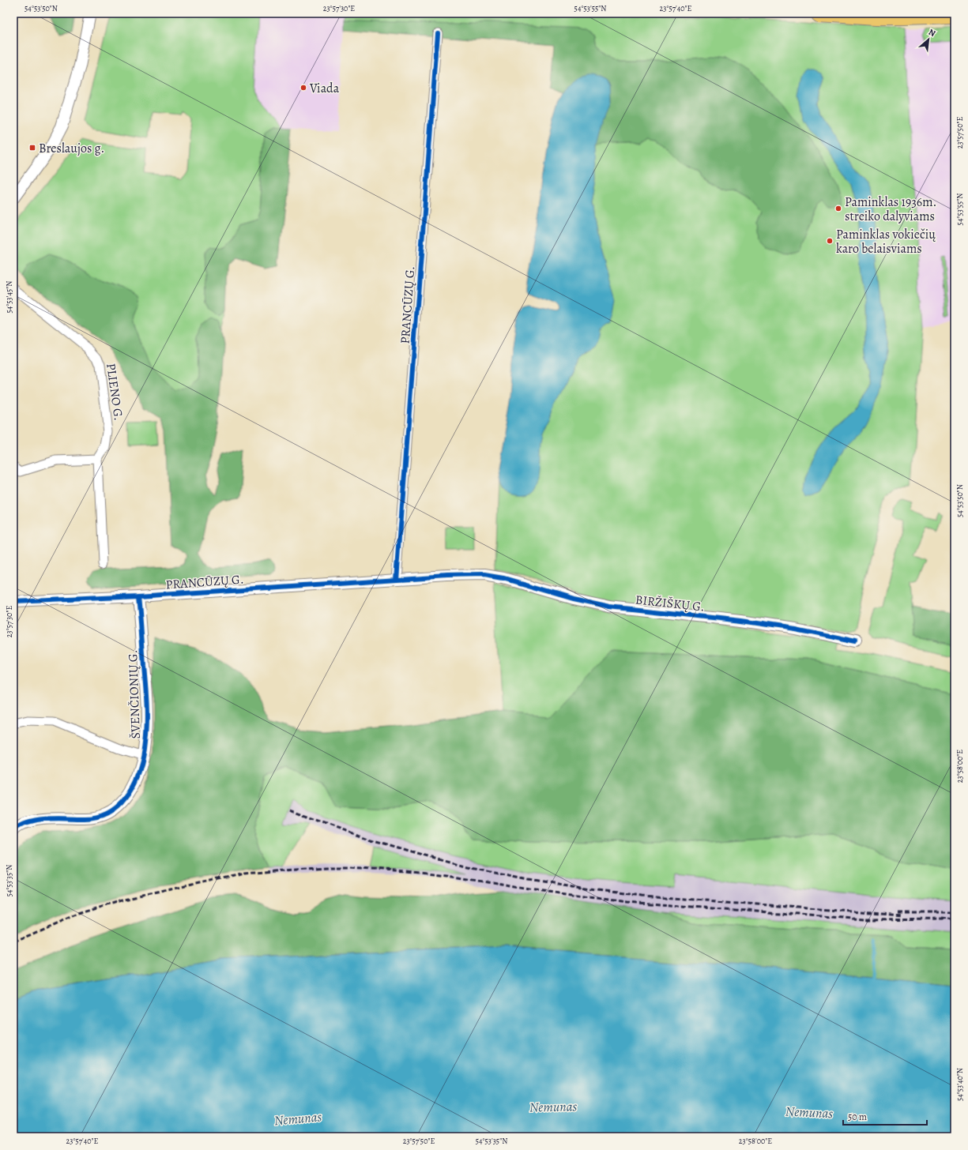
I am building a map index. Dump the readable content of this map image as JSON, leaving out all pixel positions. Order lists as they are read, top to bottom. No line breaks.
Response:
{"streets":{"street":["PRANCŪZŲ G.","PLIENO G.","BIRŽIŠKŲ G.","ŠVENČIONIŲ G."]},"crossings":[["PRANCŪZŲ G.","BIRŽIŠKŲ G."],["PRANCŪZŲ G.","ŠVENČIONIŲ G."]],"water":["Nemunas"],"places":{"other":["Viada","Paminklas 1936m. streiko dalyviams","Paminklas vokiečių karo belaisviams"],"transit":["Breslaujos g."]},"scale_bar":"50 m","north":"top right","coordinates":["54°53'50\"N","23°57'30\"E","54°53'55\"N","23°57'40\"E","23°57'50\"E","54°53'45\"N","23°58'00\"E","54°53'35\"N","54°53'40\"N"]}
